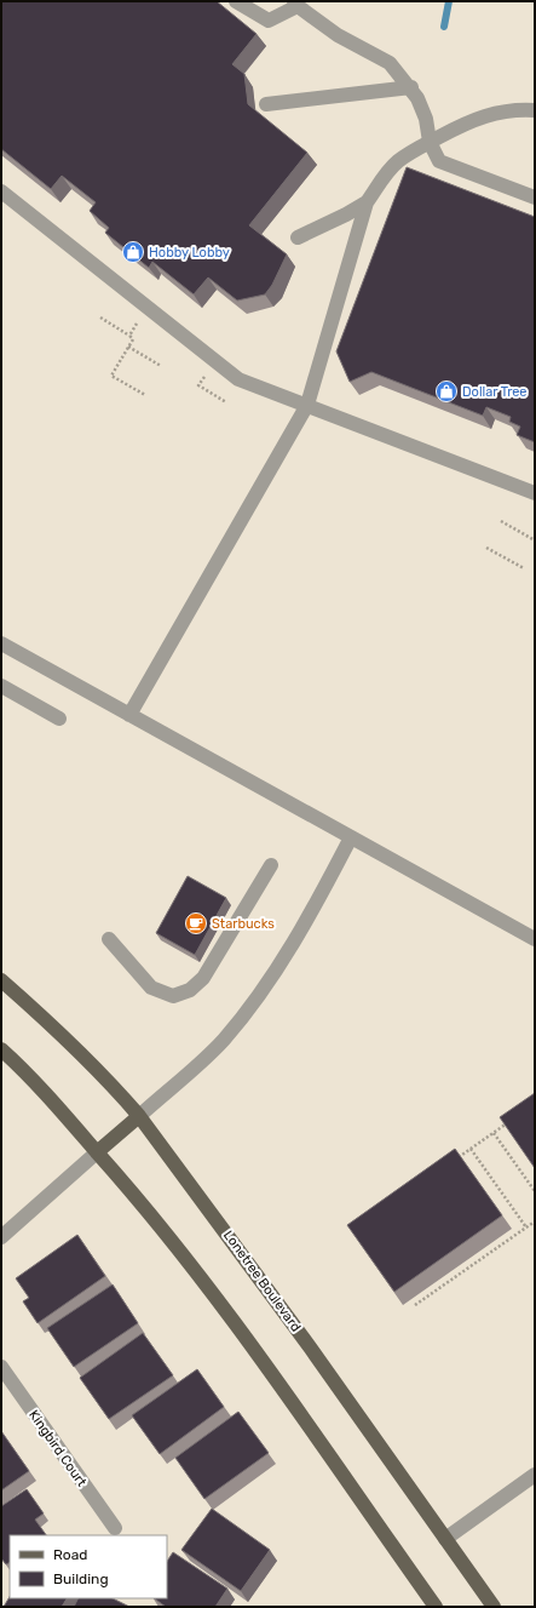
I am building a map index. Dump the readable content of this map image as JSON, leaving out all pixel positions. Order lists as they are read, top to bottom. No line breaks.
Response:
{"streets":{"main road":["Lonetree Boulevard"],"street":["Kingbird Court"]},"places":{"shop":["Hobby Lobby","Dollar Tree"],"cafe":["Starbucks"]},"legend":["Road","Building"]}
